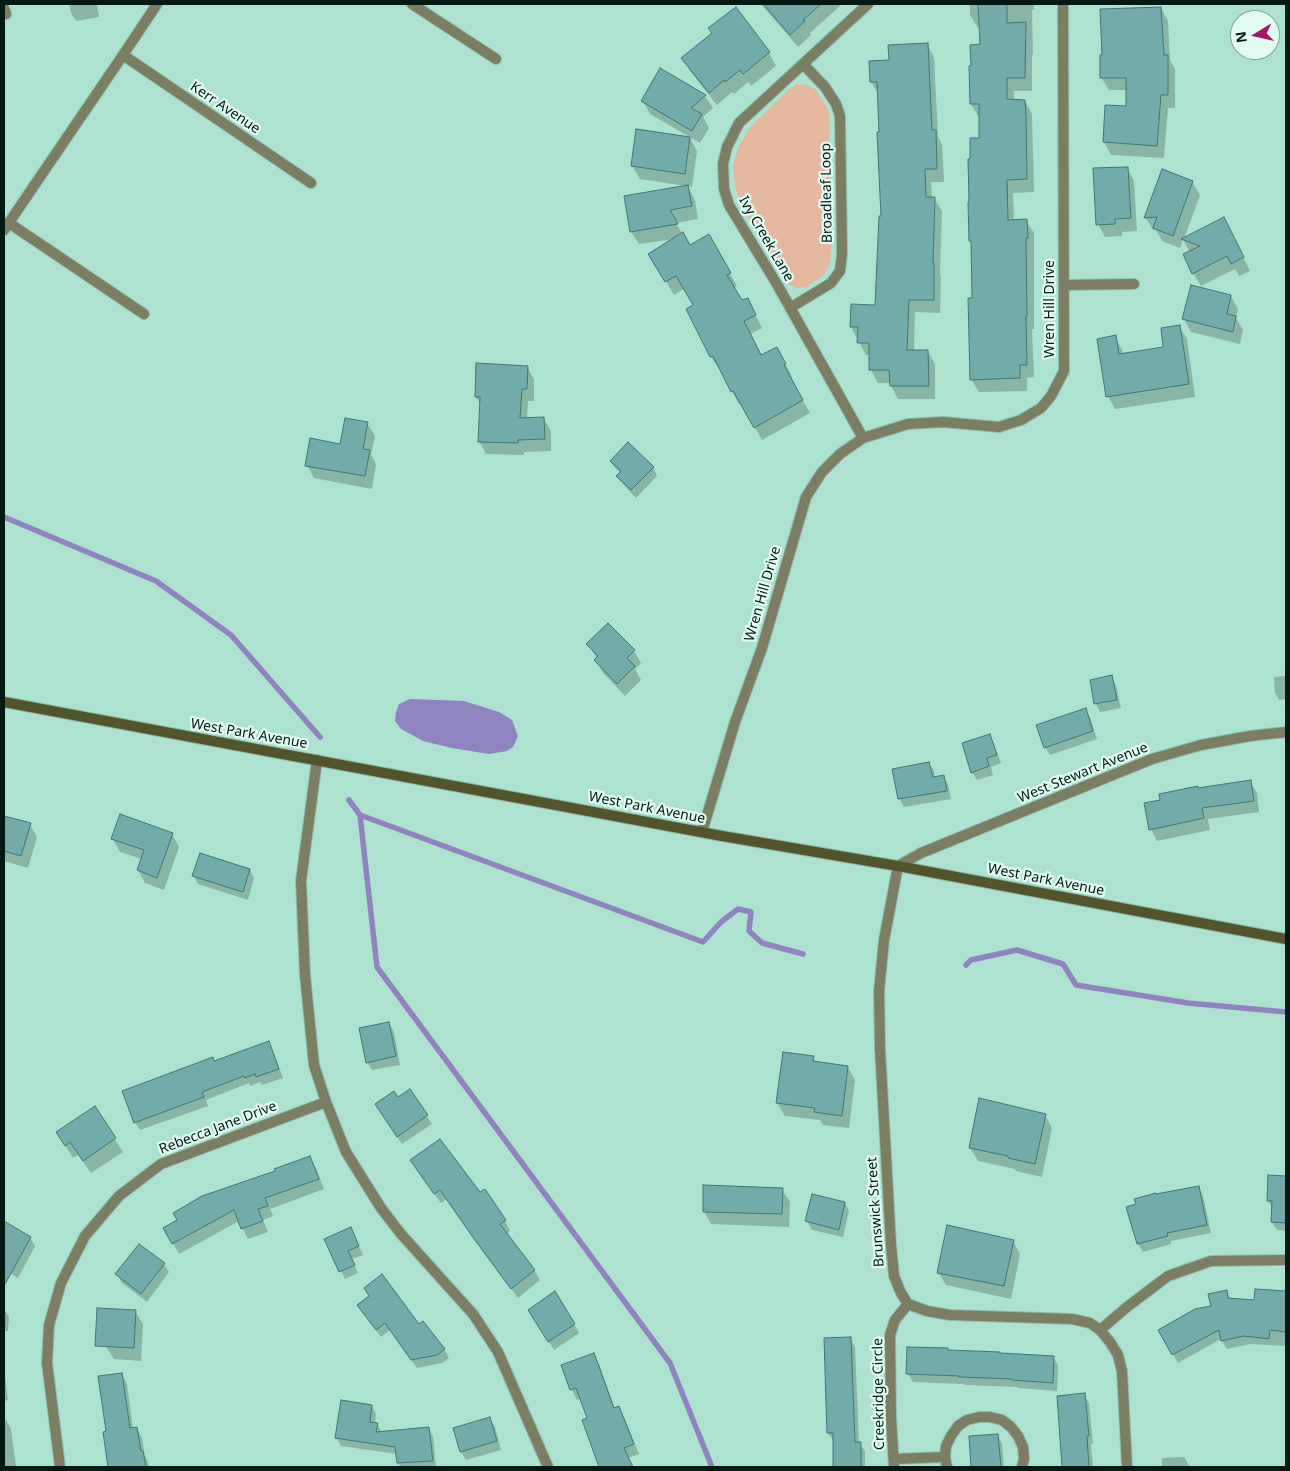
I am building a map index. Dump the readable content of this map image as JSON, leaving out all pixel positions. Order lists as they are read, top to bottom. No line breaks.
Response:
{"streets":{"main road":["West Park Avenue"],"street":["Kerr Avenue","Broadleaf Loop","Ivy Creek Lane","Wren Hill Drive","West Stewart Avenue","Rebecca Jane Drive","Brunswick Street","Creekridge Circle"]},"crossings":[["Broadleaf Loop","Ivy Creek Lane"],["Ivy Creek Lane","Wren Hill Drive"],["Wren Hill Drive","West Park Avenue"],["West Park Avenue","West Stewart Avenue"],["West Park Avenue","Brunswick Street"],["West Stewart Avenue","Brunswick Street"],["Brunswick Street","Creekridge Circle"]],"north":"left"}
